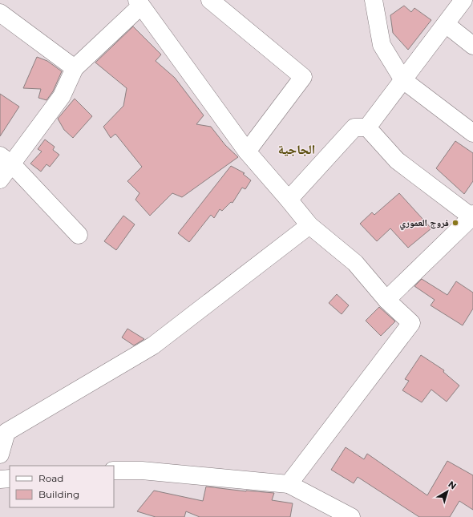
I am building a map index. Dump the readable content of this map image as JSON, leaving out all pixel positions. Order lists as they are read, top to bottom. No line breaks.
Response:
{"districts":["الجاجية"],"places":["فروج العموري"],"legend":["Road","Building"],"north":"top right"}
